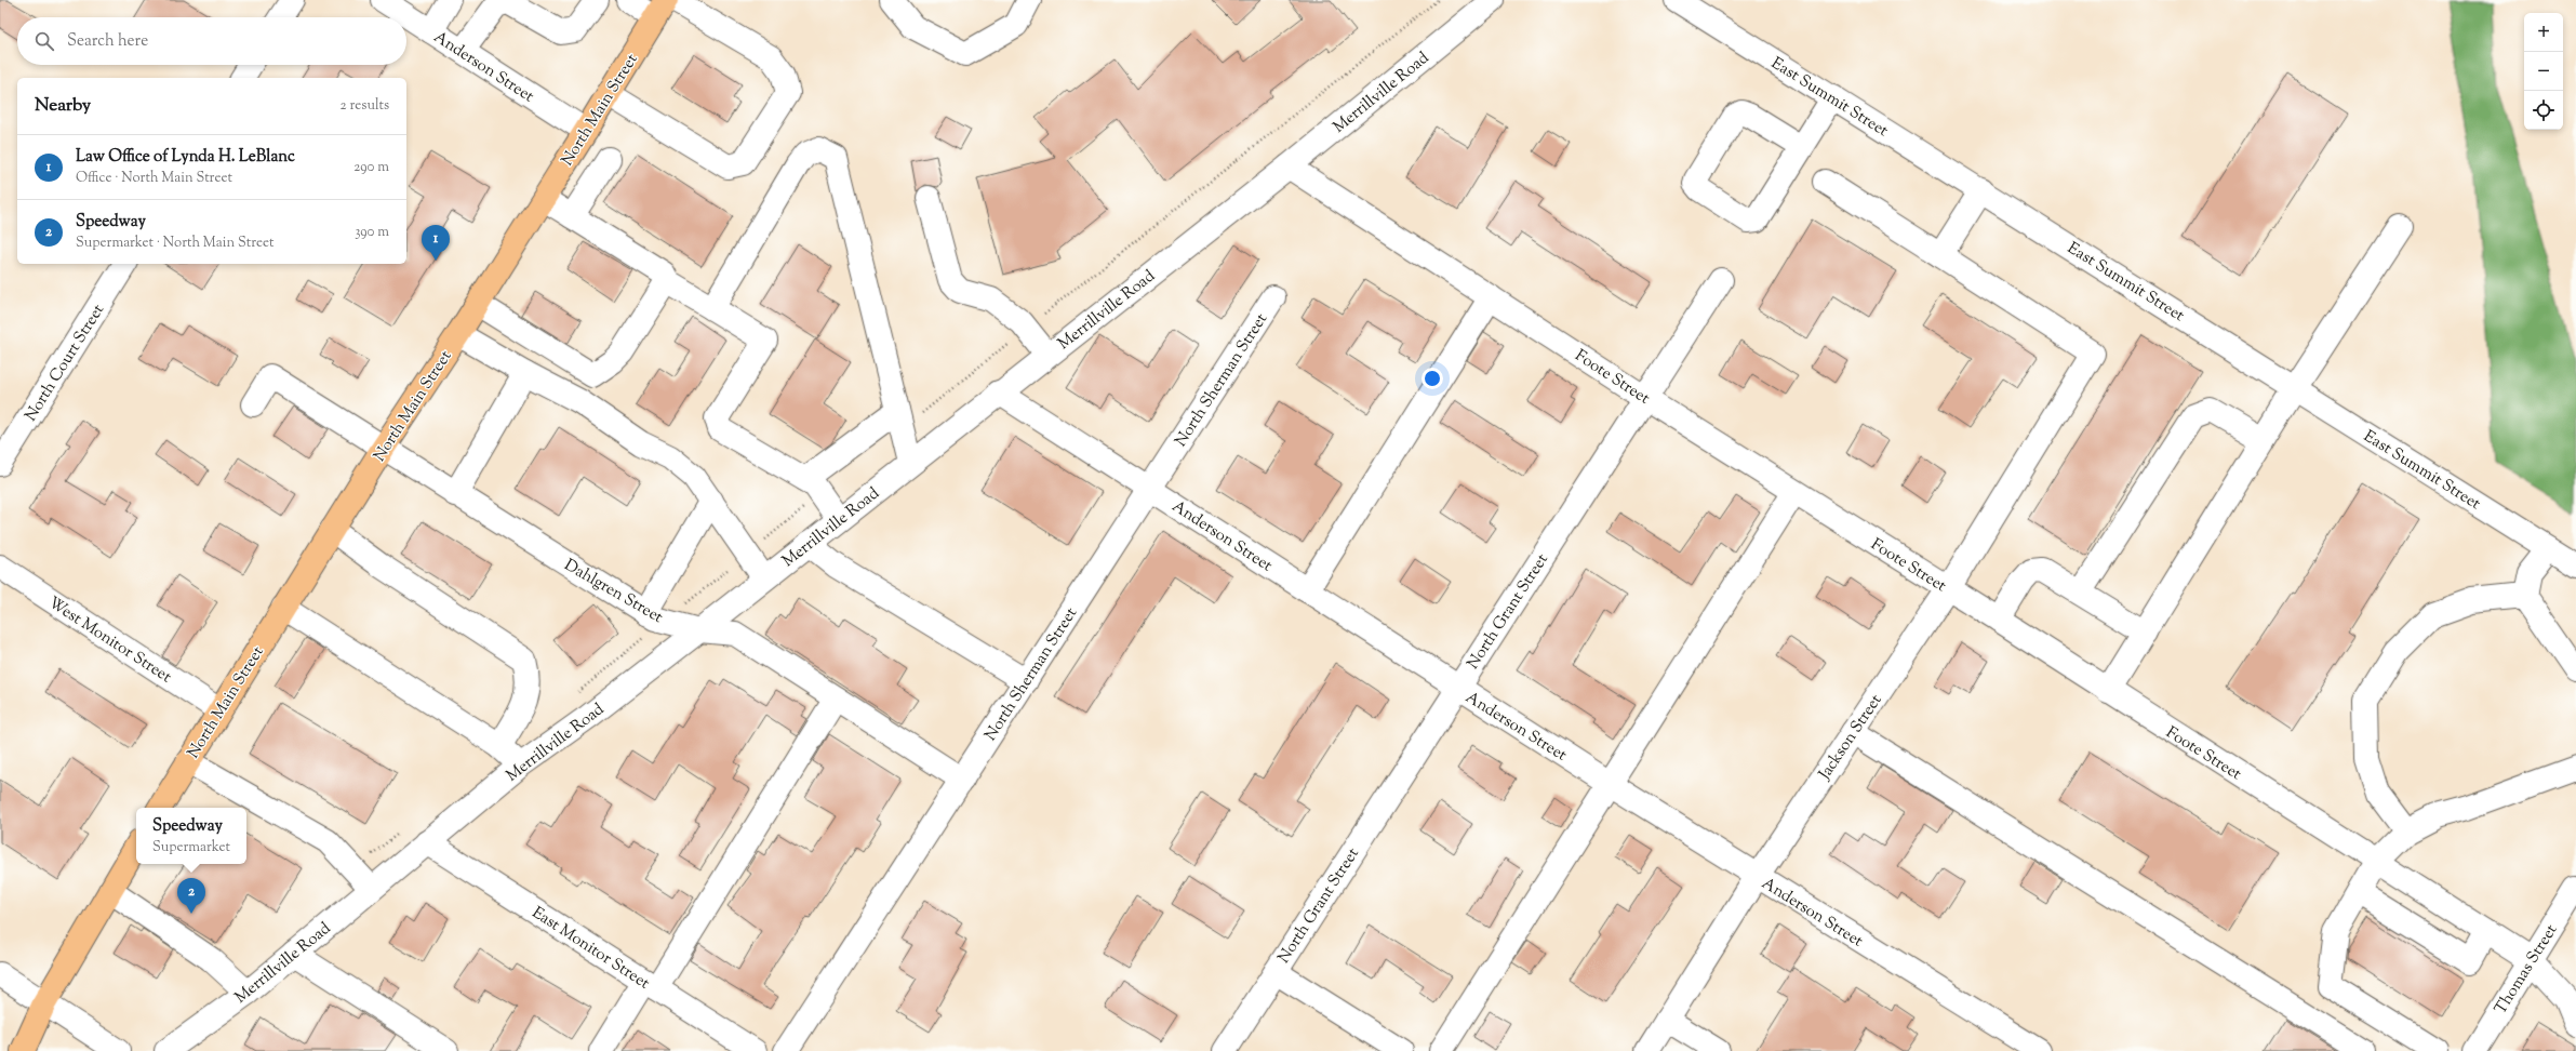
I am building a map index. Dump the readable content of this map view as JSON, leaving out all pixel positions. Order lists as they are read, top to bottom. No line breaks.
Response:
{"streets":{"main road":["North Main Street"],"street":["Anderson Street","Merrillville Road","East Summit Street","North Court Street","Foote Street","North Sherman Street","Dahlgren Street","North Grant Street","West Monitor Street","Jackson Street","East Monitor Street","Thomas Street"]},"crossings":[["Anderson Street","Merrillville Road"],["Anderson Street","North Main Street"],["Anderson Street","North Sherman Street"],["Anderson Street","North Grant Street"],["Anderson Street","Jackson Street"],["Merrillville Road","Foote Street"],["Merrillville Road","Dahlgren Street"],["Merrillville Road","East Monitor Street"],["North Main Street","Dahlgren Street"],["North Main Street","West Monitor Street"],["Foote Street","North Grant Street"],["Foote Street","Jackson Street"],["Foote Street","Thomas Street"],["North Sherman Street","Dahlgren Street"]],"page":{"map_buttons":["+","−"],"search":"Search here","heading":["Nearby","2 results"],"list":[{"mark":"1","name":"Law Office of Lynda H. LeBlanc","note":"Office · North Main Street","value":"290 m"},{"mark":"2","name":"Speedway","note":"Supermarket · North Main Street","value":"390 m"}],"pins":["1","2"],"popup":["Speedway","Supermarket"]}}
